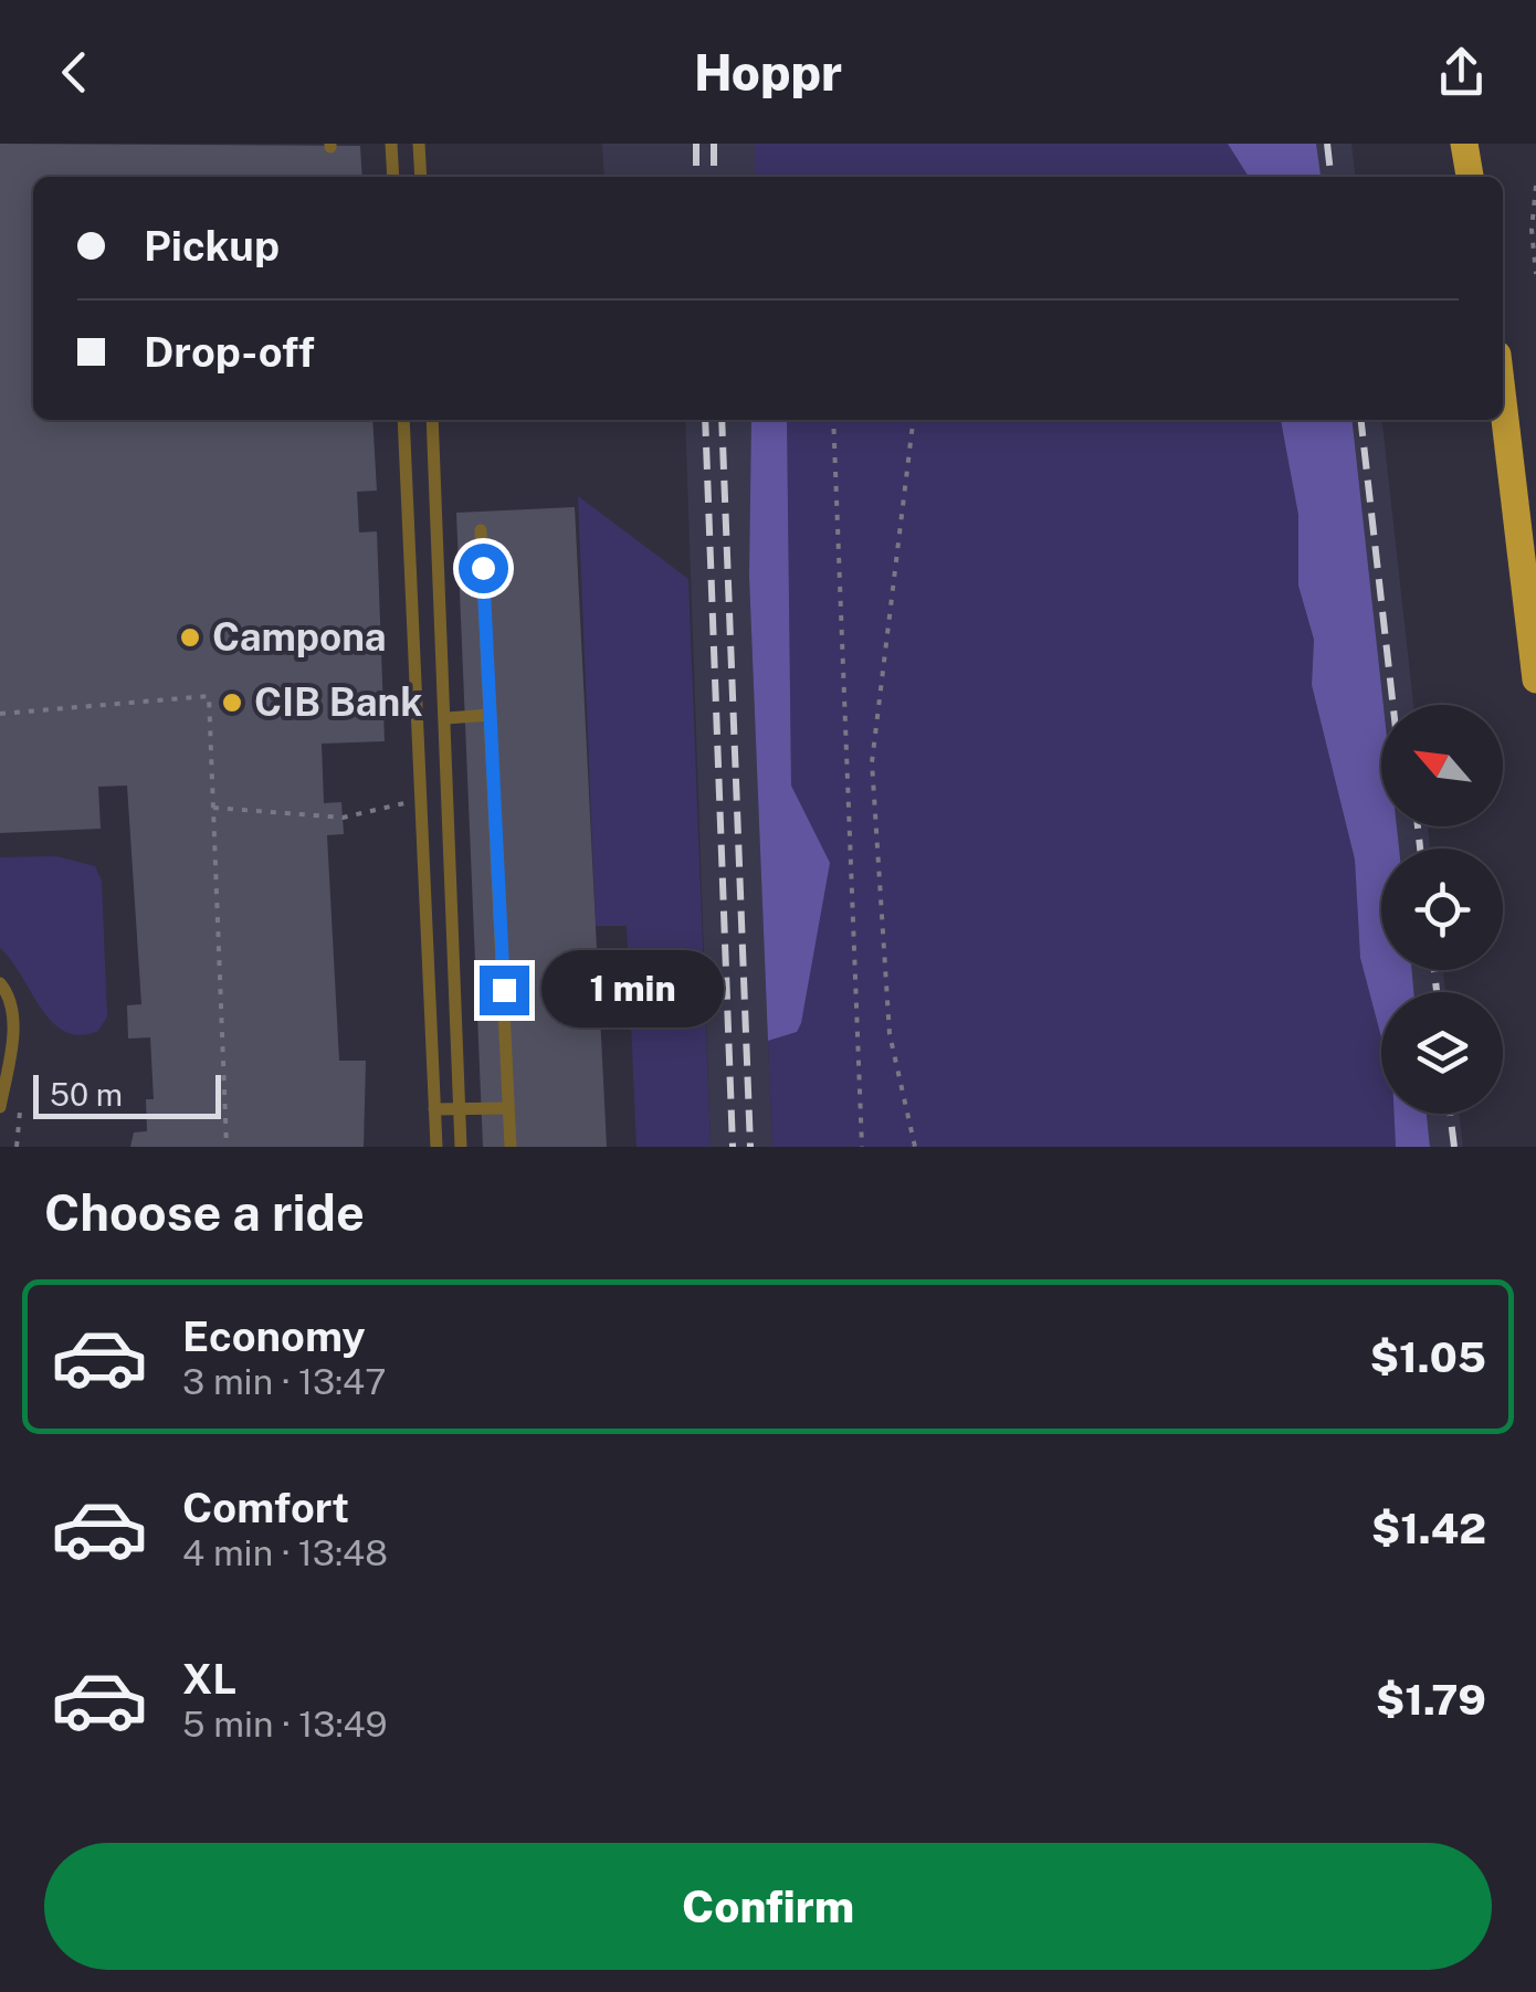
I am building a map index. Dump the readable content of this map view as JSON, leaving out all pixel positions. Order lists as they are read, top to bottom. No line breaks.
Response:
{"places":["Campona","CIB Bank"],"scale_bar":"50 m","north":"top left","page":{"header":"Hoppr","banner":["Pickup","Drop-off"],"bubble":"1 min","scale":"50 m","heading":"Choose a ride","list":[{"name":"Economy","note":"3 min · 13:47","value":"$1.05"},{"name":"Comfort","note":"4 min · 13:48","value":"$1.42"},{"name":"XL","note":"5 min · 13:49","value":"$1.79"}],"buttons":"Confirm"}}
